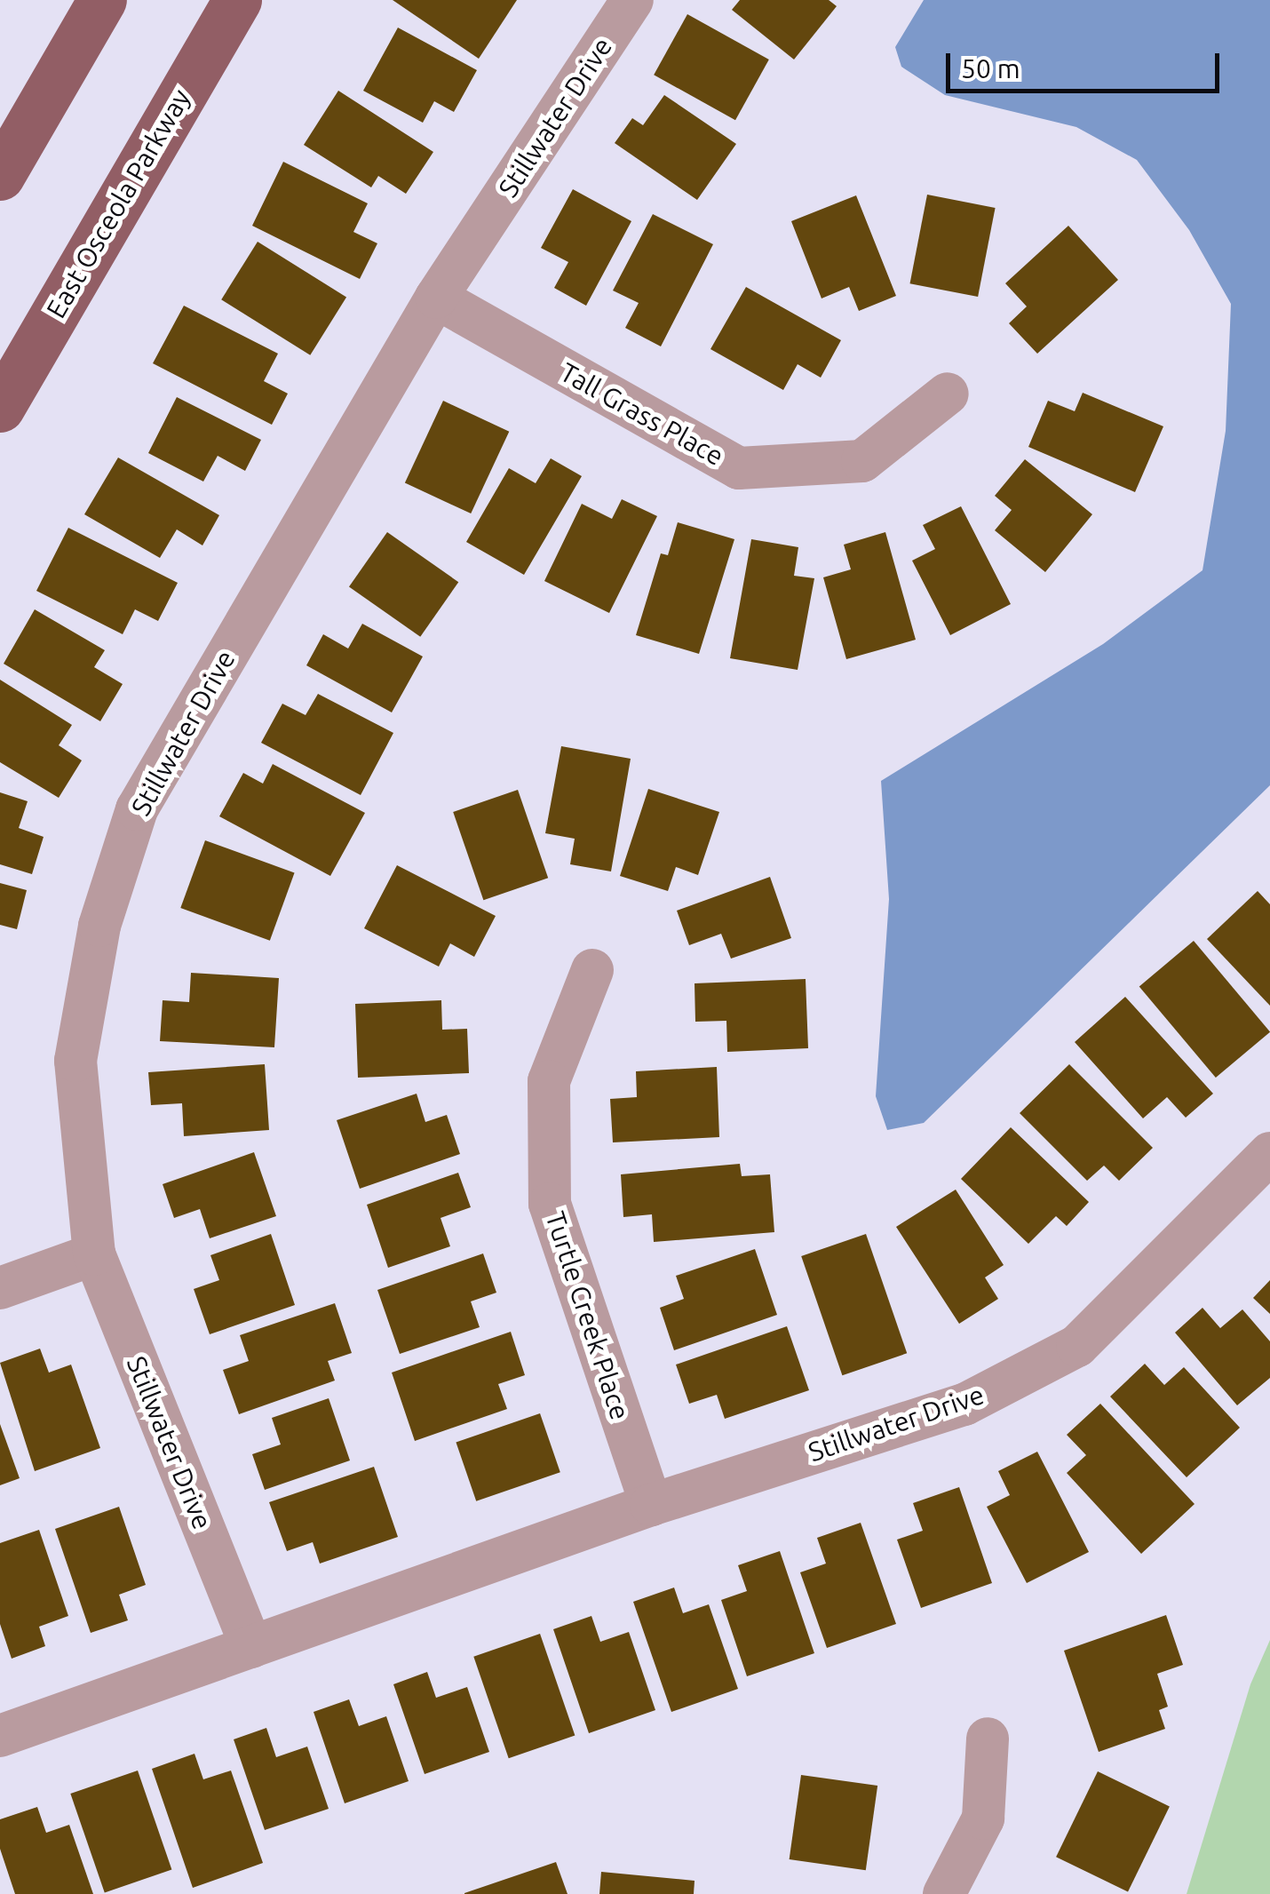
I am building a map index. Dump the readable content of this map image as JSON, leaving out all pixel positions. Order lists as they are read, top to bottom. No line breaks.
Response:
{"streets":{"main road":["East Osceola Parkway"],"street":["Stillwater Drive","Tall Grass Place","Turtle Creek Place"]},"crossings":[["Stillwater Drive","Tall Grass Place"],["Stillwater Drive","Turtle Creek Place"]],"scale_bar":"50 m"}
